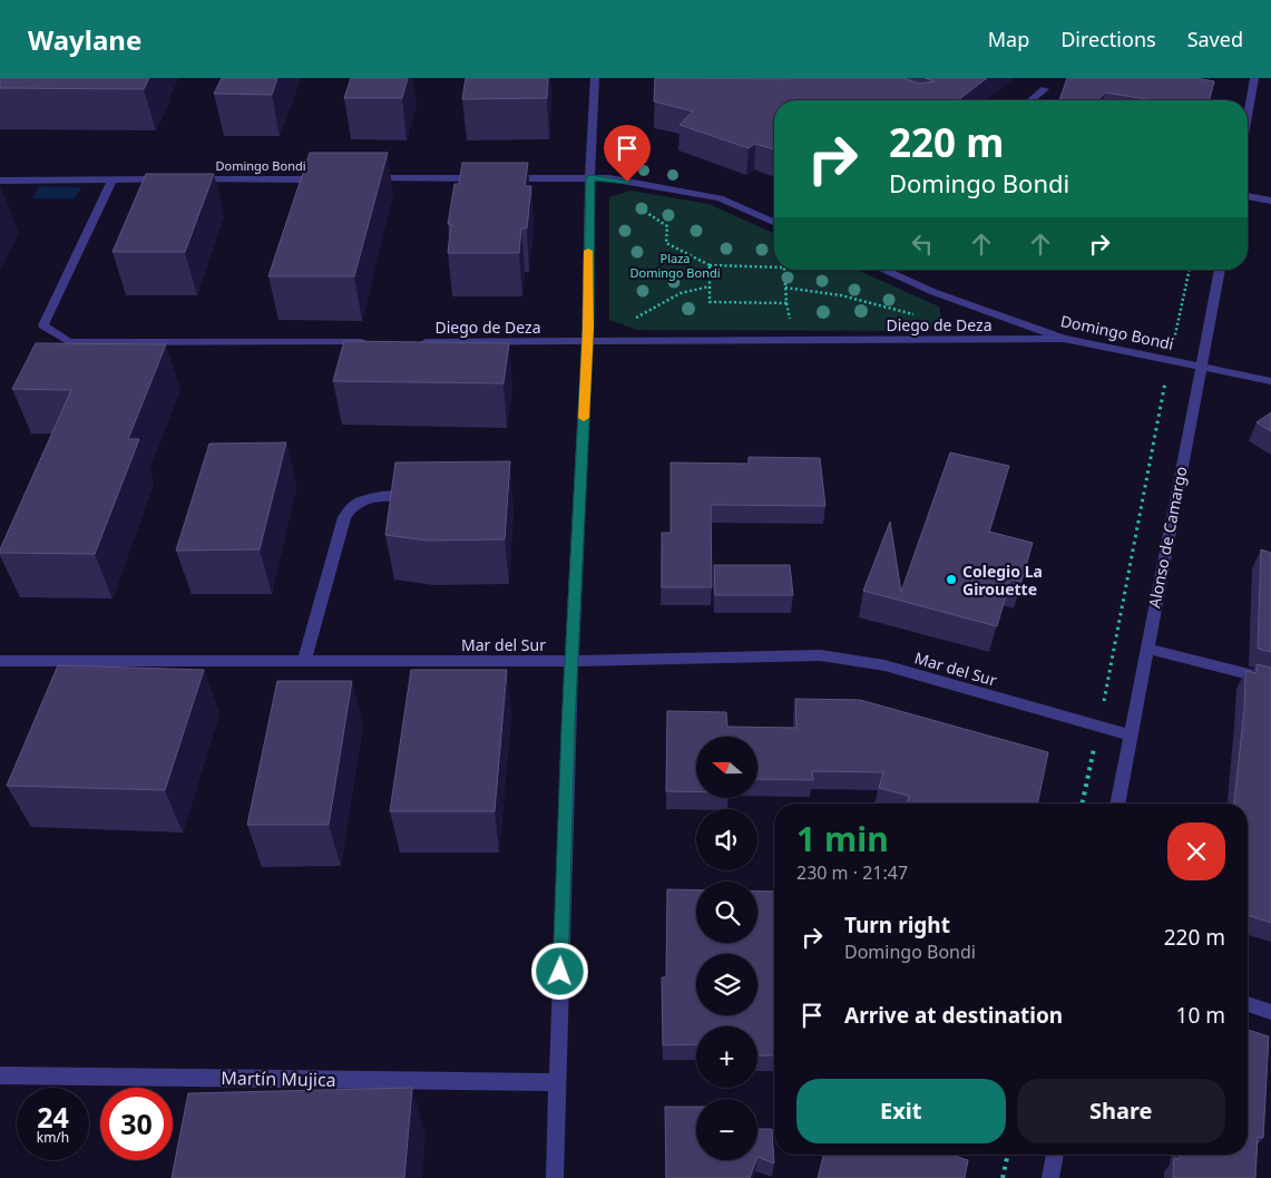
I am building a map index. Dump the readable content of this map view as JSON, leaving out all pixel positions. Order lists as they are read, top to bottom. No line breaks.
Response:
{"streets":{"street":["Domingo Bondi","Diego de Deza","Alonso de Camargo","Mar del Sur","Martín Mujica"]},"crossings":[["Domingo Bondi","Diego de Deza"],["Domingo Bondi","Alonso de Camargo"],["Alonso de Camargo","Mar del Sur"]],"parks":["Plaza Domingo Bondi"],"places":["Colegio La Girouette"],"north":"left","page":{"header":"Waylane","nav":["Map","Directions","Saved"],"turn":["220 m","Domingo Bondi"],"map_buttons":["+","−"],"heading":["1 min","230 m · 21:47"],"list":[{"name":"Turn right","note":"Domingo Bondi","value":"220 m"},{"name":"Arrive at destination","value":"10 m"}],"buttons":["Exit","Share"],"speed":"24 km/h","limit":"30"}}
